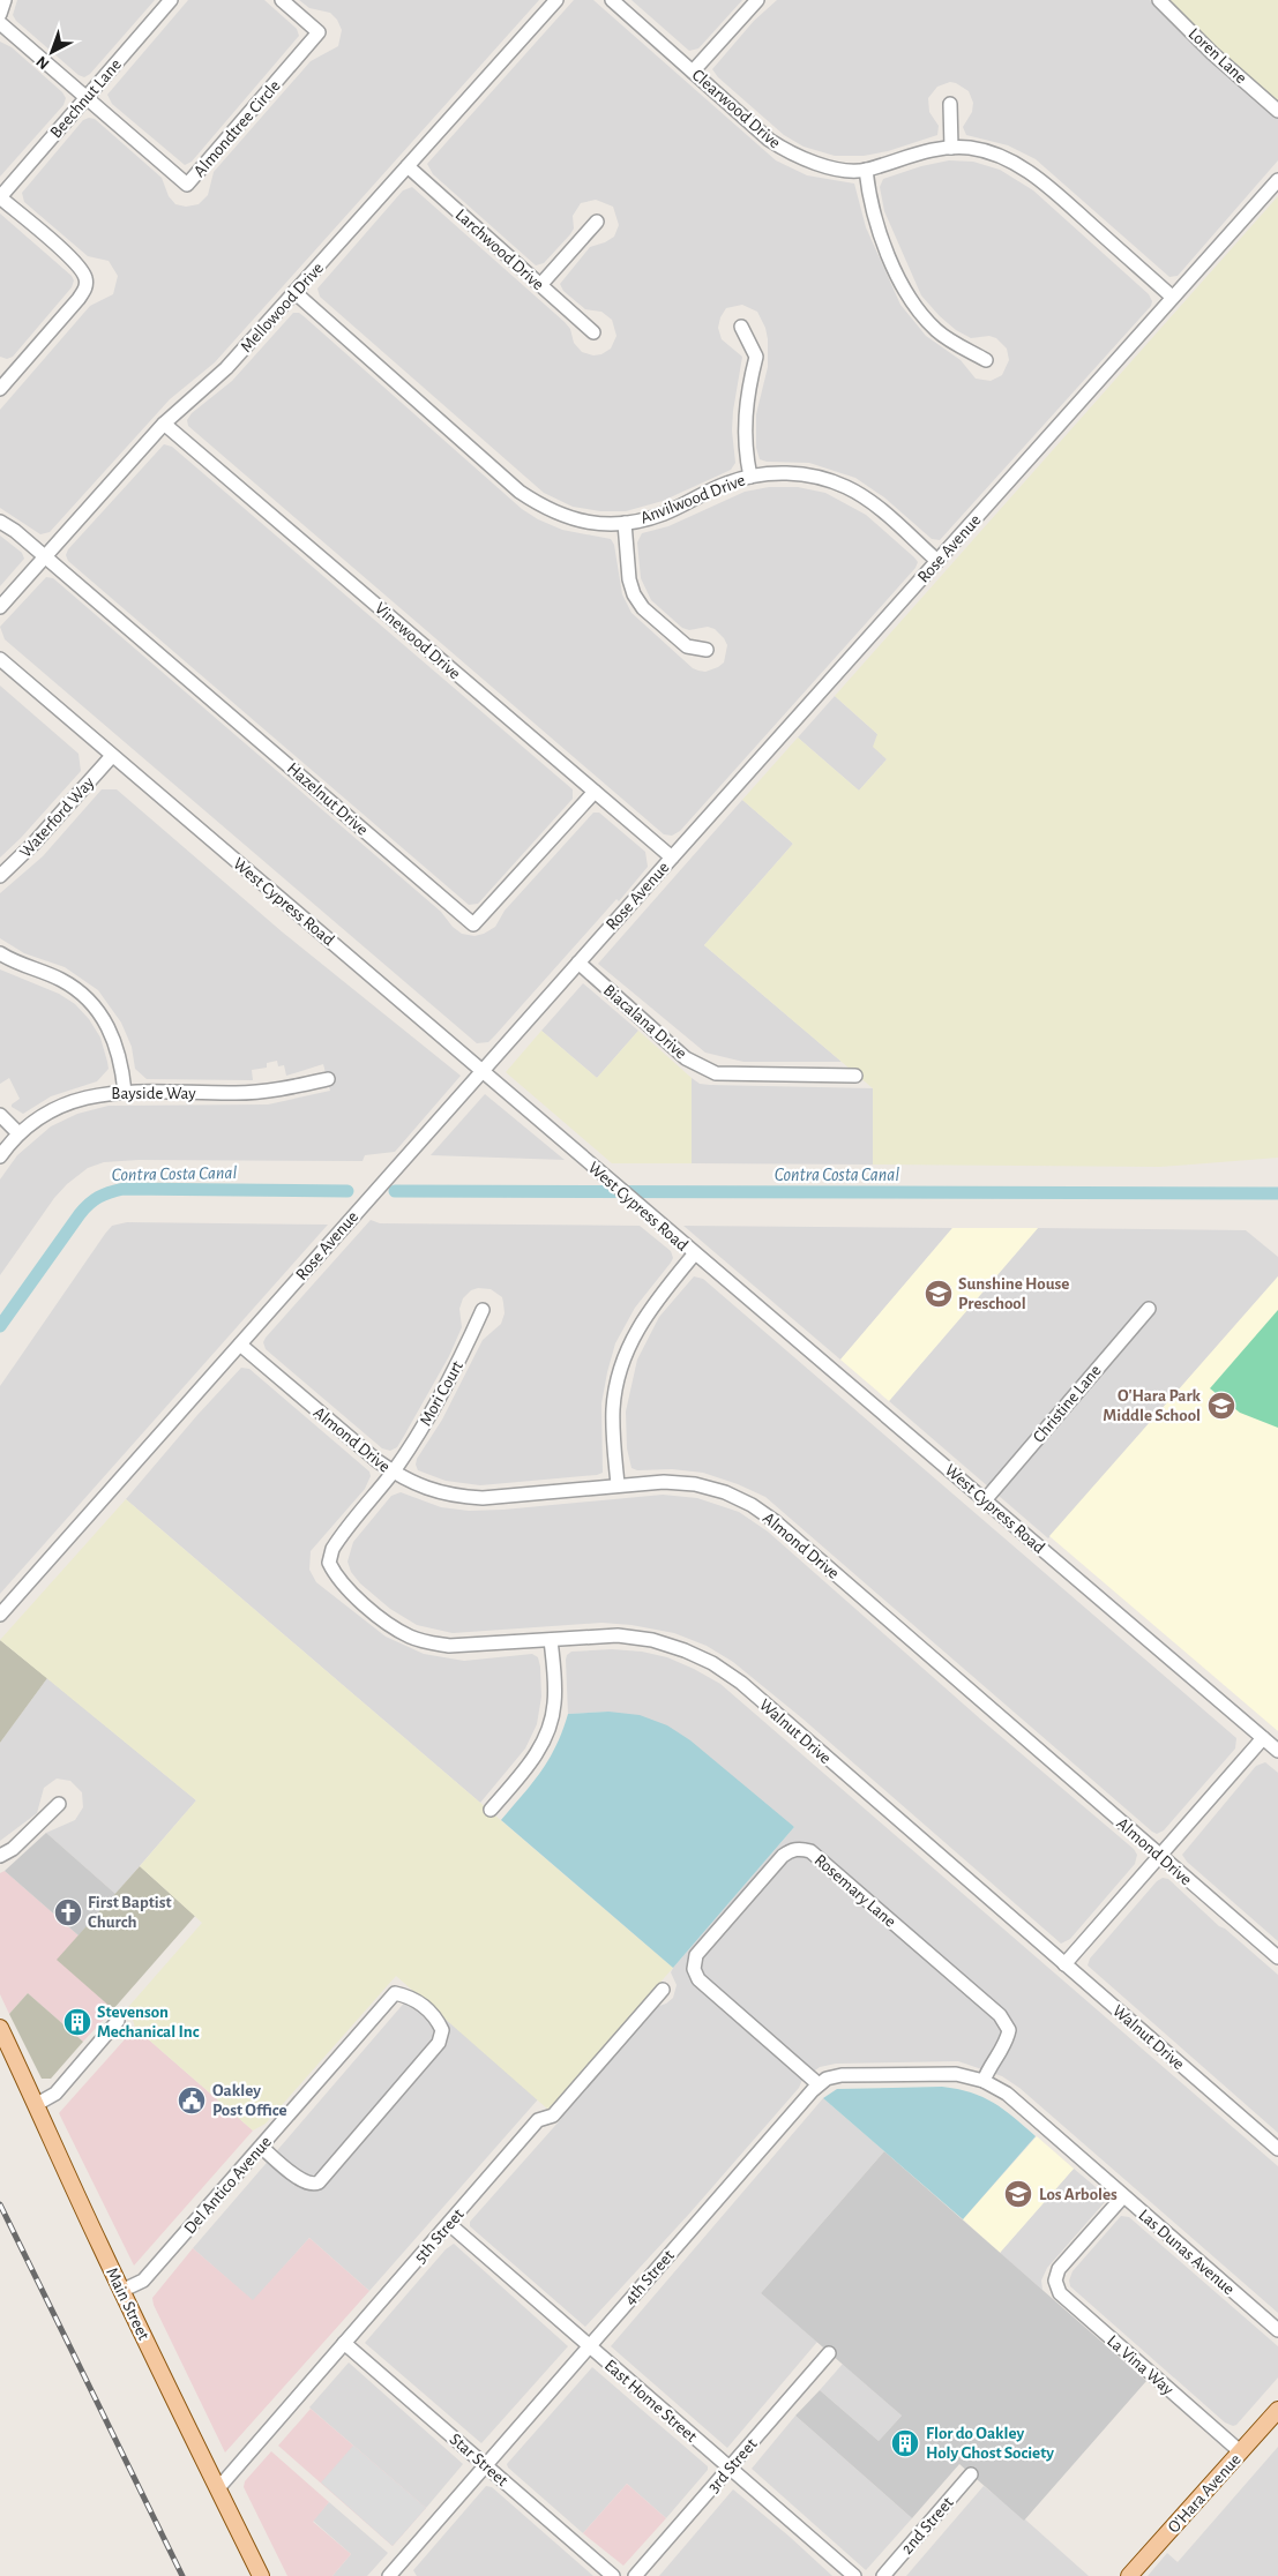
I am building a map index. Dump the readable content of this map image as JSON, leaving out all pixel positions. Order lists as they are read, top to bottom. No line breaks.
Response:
{"streets":{"main road":["Main Street","O'Hara Avenue"],"street":["Loren Lane","Beechnut Lane","Clearwood Drive","Almondtree Circle","Larchwood Drive","Mellowood Drive","Anvilwood Drive","Rose Avenue","Vinewood Drive","Hazelnut Drive","Waterford Way","West Cypress Road","Biacalana Drive","Bayside Way","Mori Court","Christine Lane","Almond Drive","Walnut Drive","Rosemary Lane","Del Antico Avenue","5th Street","Las Dunas Avenue","4th Street","La Vina Way","East Home Street","Star Street","3rd Street","2nd Street"]},"crossings":[["Beechnut Lane","Almondtree Circle"],["Clearwood Drive","Rose Avenue"],["Larchwood Drive","Mellowood Drive"],["Mellowood Drive","Anvilwood Drive"],["Mellowood Drive","Vinewood Drive"],["Mellowood Drive","Hazelnut Drive"],["Anvilwood Drive","Rose Avenue"],["Rose Avenue","Vinewood Drive"],["Rose Avenue","West Cypress Road"],["Rose Avenue","Biacalana Drive"],["Rose Avenue","Almond Drive"],["Vinewood Drive","Hazelnut Drive"],["Waterford Way","West Cypress Road"],["West Cypress Road","Christine Lane"],["Mori Court","Almond Drive"],["Mori Court","Walnut Drive"],["Almond Drive","Walnut Drive"],["Rosemary Lane","Las Dunas Avenue"],["Rosemary Lane","4th Street"],["Del Antico Avenue","Main Street"],["5th Street","Main Street"],["5th Street","East Home Street"],["5th Street","Star Street"],["Las Dunas Avenue","4th Street"],["Las Dunas Avenue","La Vina Way"],["4th Street","East Home Street"],["4th Street","Star Street"],["La Vina Way","O'Hara Avenue"],["East Home Street","3rd Street"]],"water":["Contra Costa Canal"],"places":{"school or university":["Sunshine House Preschool","O'Hara Park Middle School","Los Arboles"],"church":["First Baptist Church"],"building":["Stevenson Mechanical Inc","Flor do Oakley Holy Ghost Society"],"public building":["Oakley Post Office"]},"north":"bottom left"}
